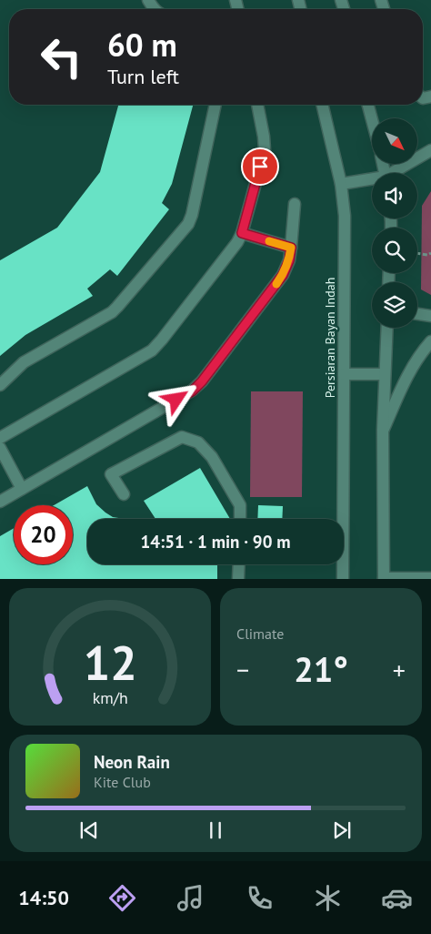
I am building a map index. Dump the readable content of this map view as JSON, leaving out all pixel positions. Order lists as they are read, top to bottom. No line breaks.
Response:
{"streets":{"street":["Persiaran Bayan Indah"]},"north":"bottom right","page":{"turn":["60 m","Turn left"],"limit":"20","trip":"14:51 · 1 min · 90 m","tile":"Climate","heat":["−","21°","+"],"song":["Neon Rain","Kite Club"],"tabs":"14:50","gauge":["12","km/h"]}}
